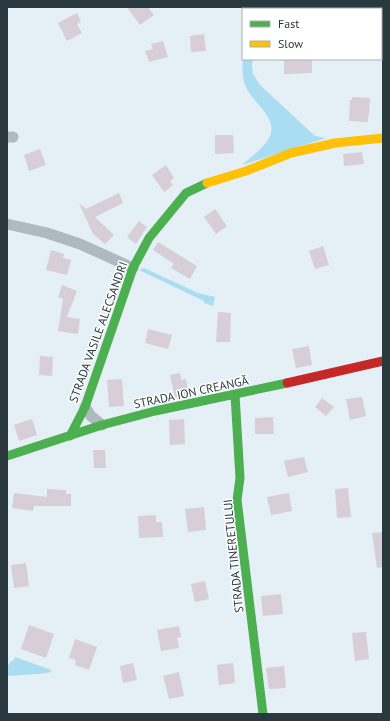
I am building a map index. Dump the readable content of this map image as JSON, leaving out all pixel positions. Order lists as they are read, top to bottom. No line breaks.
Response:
{"streets":{"street":["STRADA VASILE ALECSANDRI","STRADA ION CREANGĂ","STRADA TINERETULUI"]},"crossings":[["STRADA VASILE ALECSANDRI","STRADA ION CREANGĂ"],["STRADA ION CREANGĂ","STRADA TINERETULUI"]],"legend":["Fast","Slow"]}
